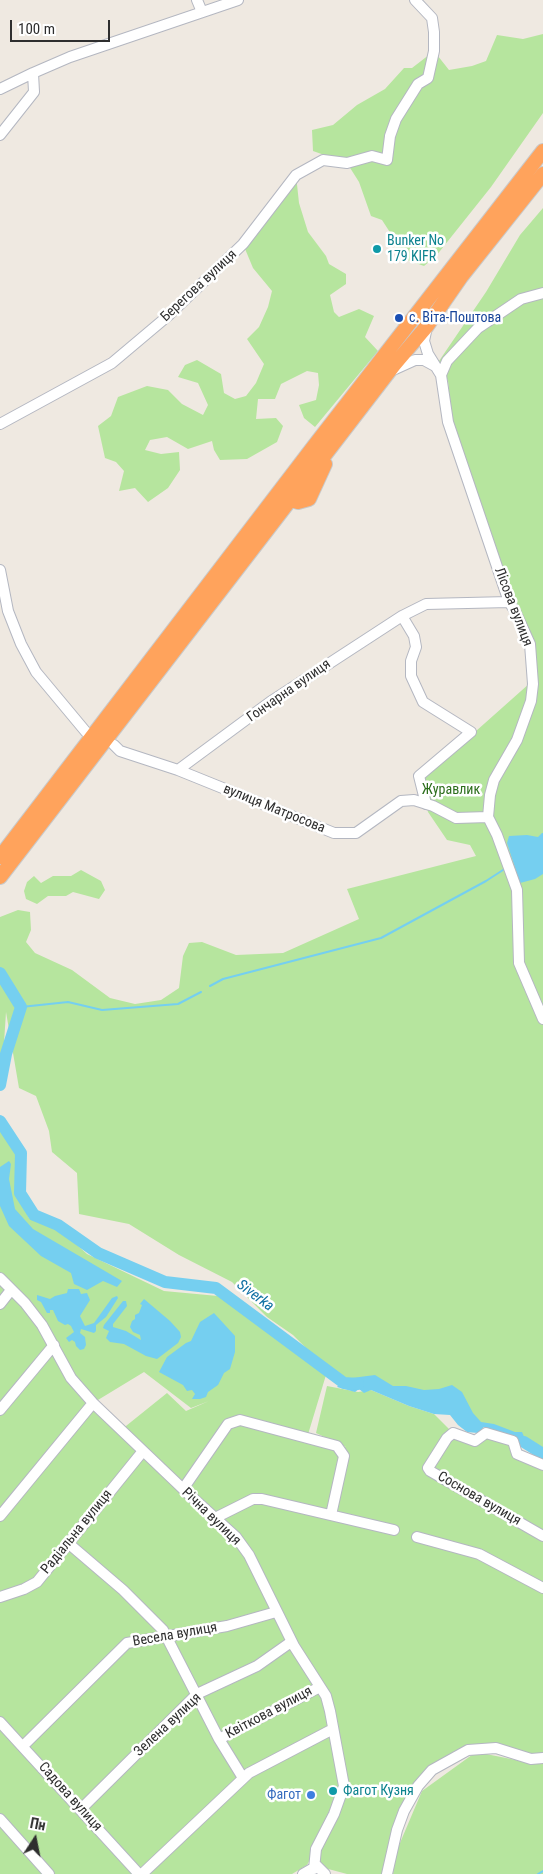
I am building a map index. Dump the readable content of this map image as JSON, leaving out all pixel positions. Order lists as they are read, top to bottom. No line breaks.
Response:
{"streets":{"street":["Берегова вулиця","Лісова вулиця","Гончарна вулиця","вулиця Матросова","Соснова вулиця","Річна вулиця","Радіальна вулиця","Весела вулиця","Квіткова вулиця","Зелена вулиця","Садова вулиця"]},"crossings":[["Лісова вулиця","Гончарна вулиця"],["Лісова вулиця","вулиця Матросова"],["Гончарна вулиця","вулиця Матросова"],["Річна вулиця","Радіальна вулиця"],["Річна вулиця","Весела вулиця"],["Річна вулиця","Квіткова вулиця"],["Річна вулиця","Зелена вулиця"],["Весела вулиця","Садова вулиця"],["Зелена вулиця","Садова вулиця"]],"water":["Siverka"],"parks":["Журавлик"],"places":["Bunker No 179 KIFR","с. Віта-Поштова","Фагот Кузня","Фагот"],"scale_bar":"100 m","north":"top"}
